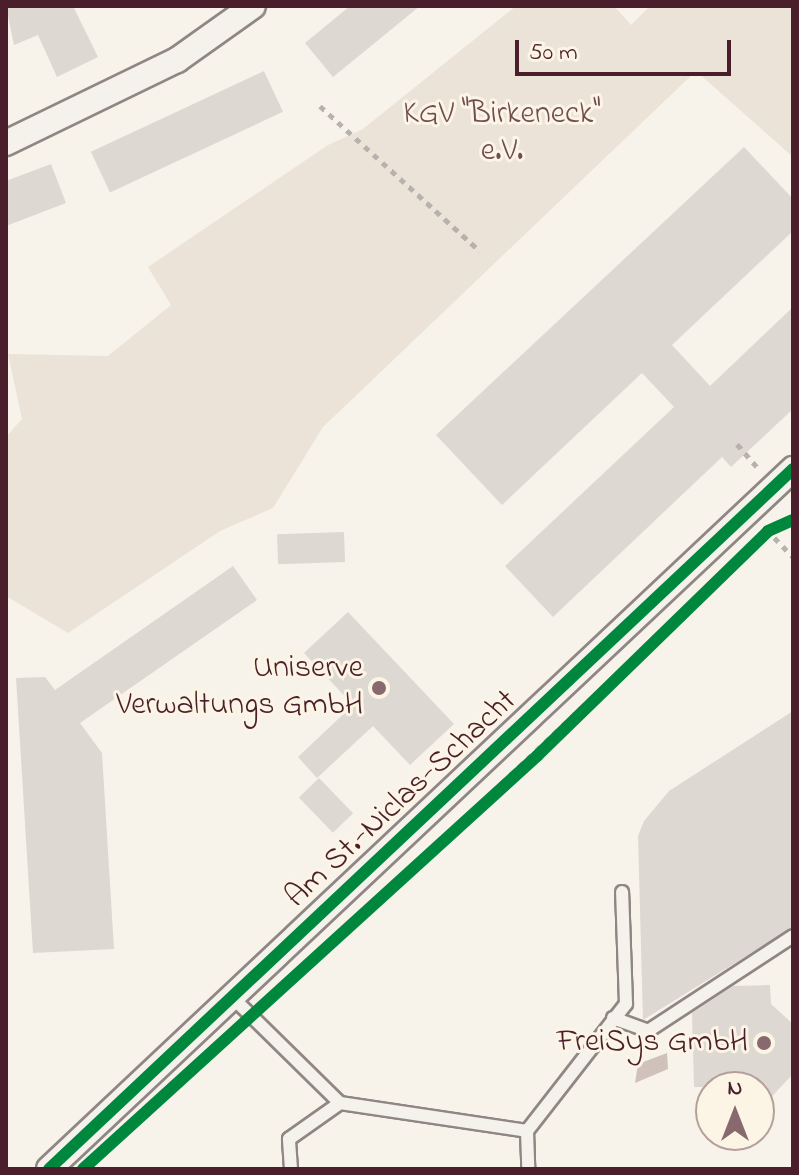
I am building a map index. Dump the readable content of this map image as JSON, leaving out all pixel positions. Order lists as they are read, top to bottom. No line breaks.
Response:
{"streets":{"street":["Am St.-Niclas-Schacht"]},"parks":["KGV \"Birkeneck\" e.V."],"places":["Uniserve Verwaltungs GmbH","FreiSys GmbH"],"scale_bar":"50 m","north":"top"}
